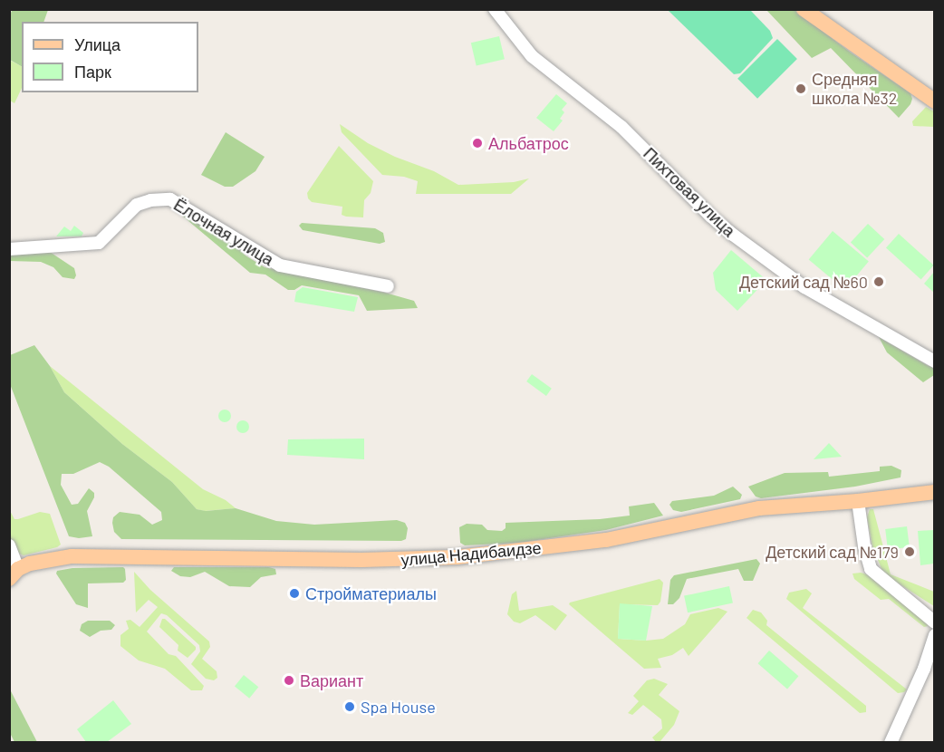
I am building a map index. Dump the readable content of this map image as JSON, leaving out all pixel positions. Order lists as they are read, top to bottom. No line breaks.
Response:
{"streets":{"main road":["улица Надибаидзе"],"street":["Пихтовая улица","Ёлочная улица"]},"places":["Средняя школа №32","Альбатрос","Детский сад №60","Детский сад №179","Стройматериалы","Вариант","Spa House"],"legend":["Улица","Парк"]}
